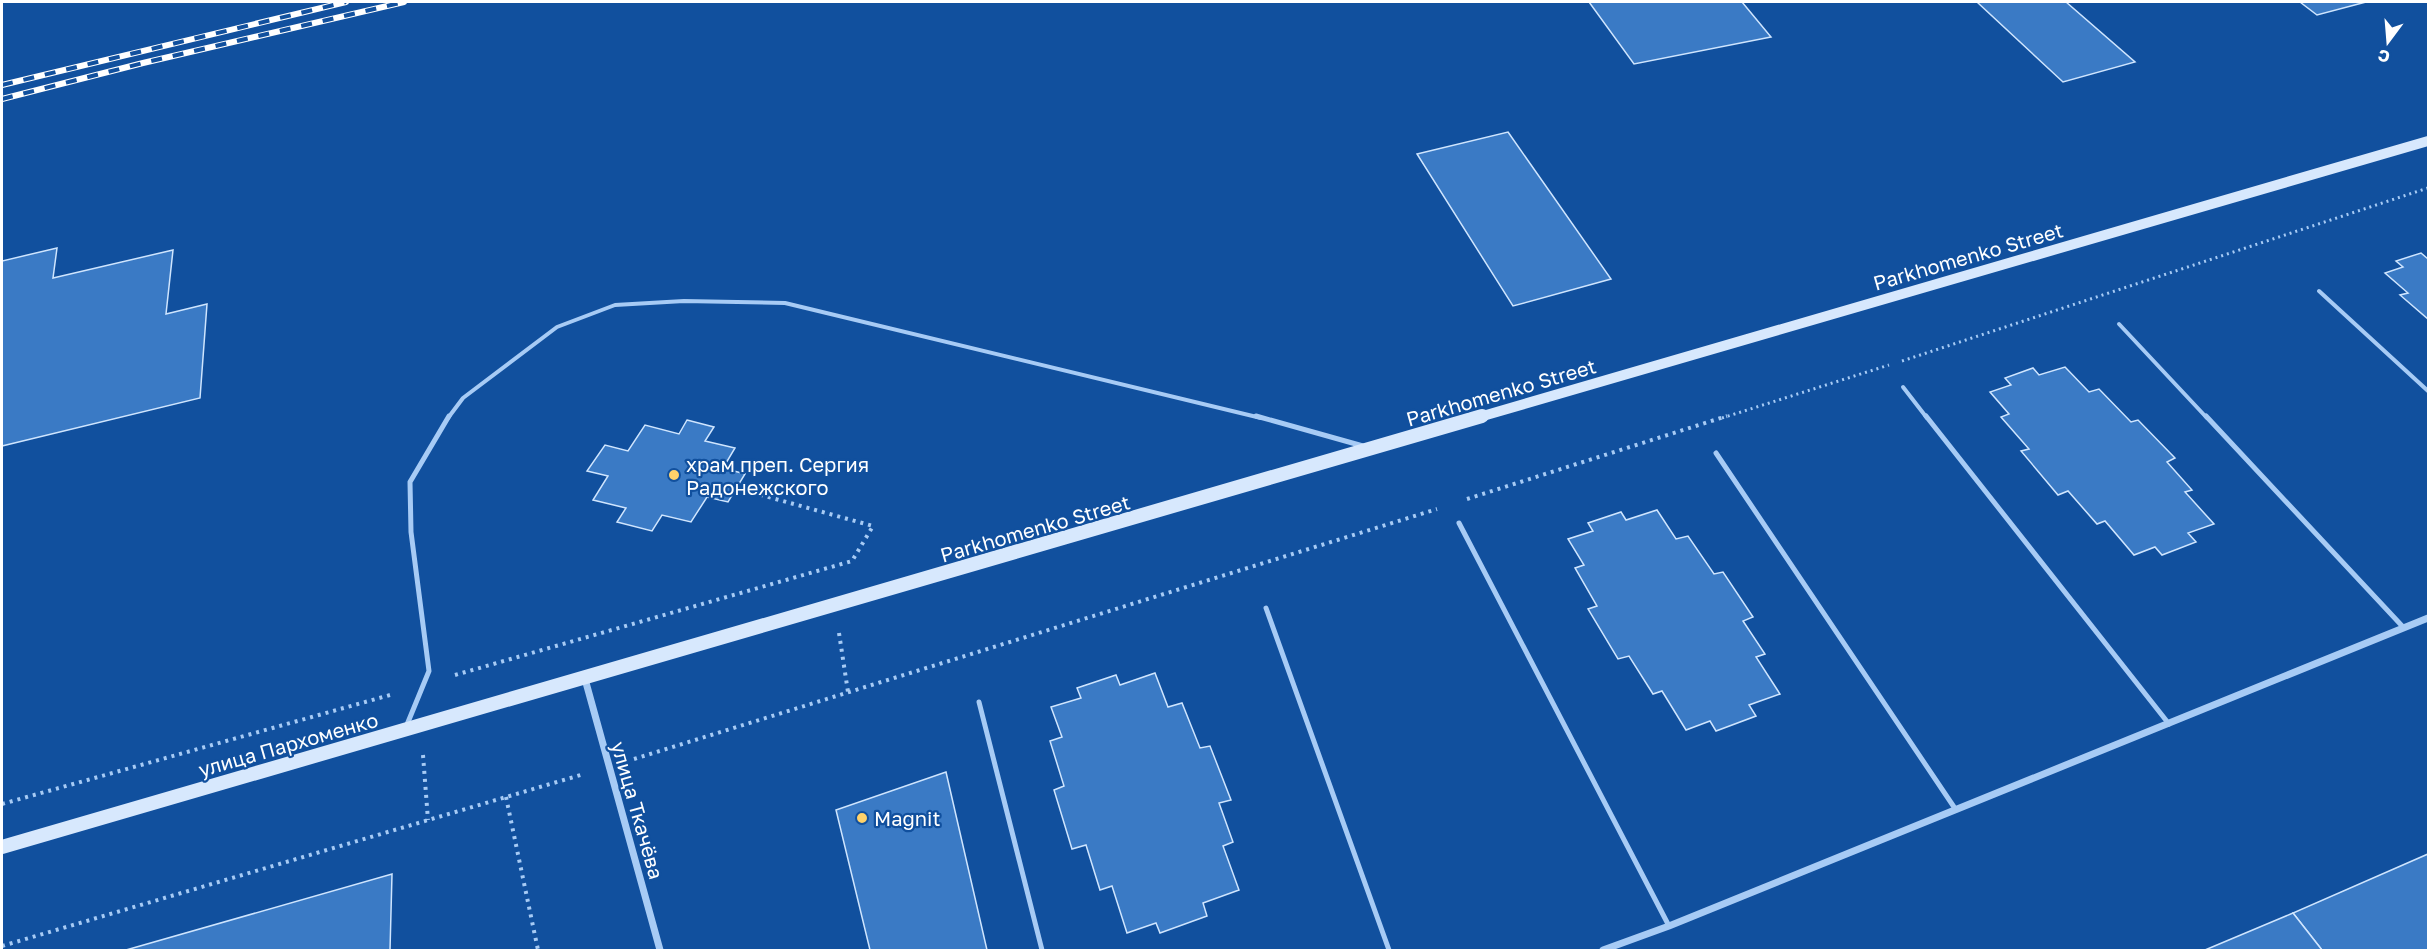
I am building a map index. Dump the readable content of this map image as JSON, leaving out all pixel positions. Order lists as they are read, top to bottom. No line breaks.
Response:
{"streets":{"street":["Parkhomenko Street","улица Пархоменко","улица Ткачёва"]},"crossings":[["Parkhomenko Street","улица Пархоменко"],["Parkhomenko Street","улица Ткачёва"],["улица Пархоменко","улица Ткачёва"]],"places":["храм преп. Сергия Радонежского","Magnit"],"north":"bottom"}
